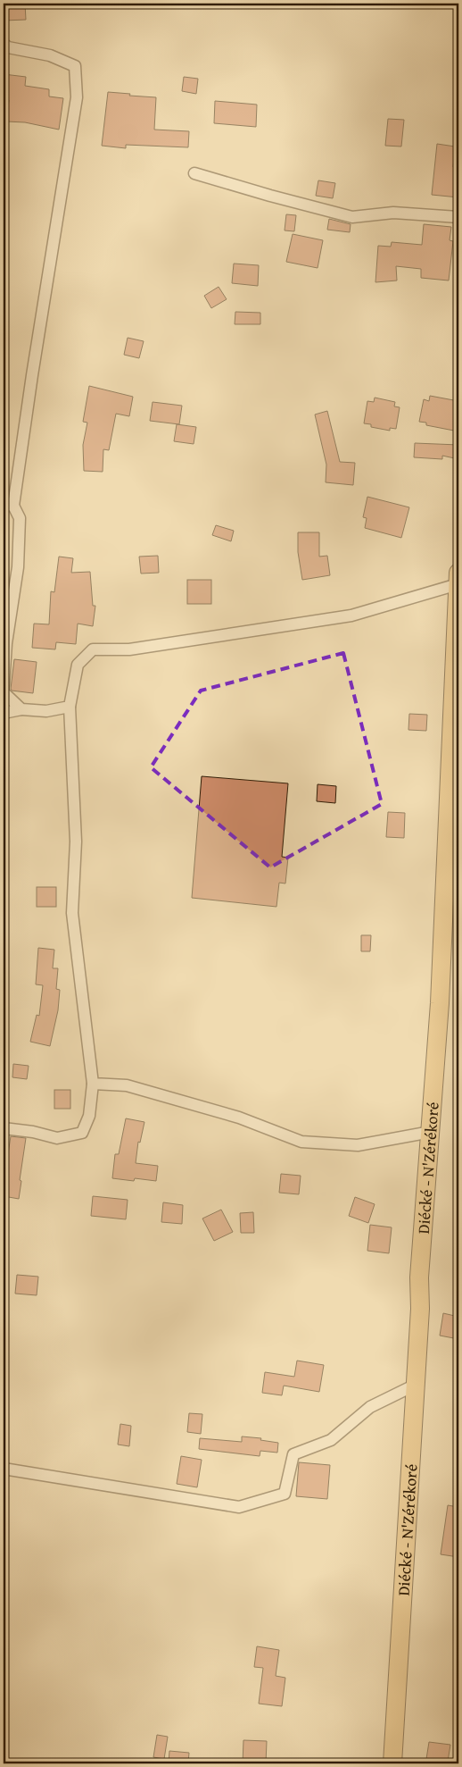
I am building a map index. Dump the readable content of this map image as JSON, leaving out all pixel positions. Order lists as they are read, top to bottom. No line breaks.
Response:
{"streets":{"highway":["Diécké - N'Zérékoré"]}}
